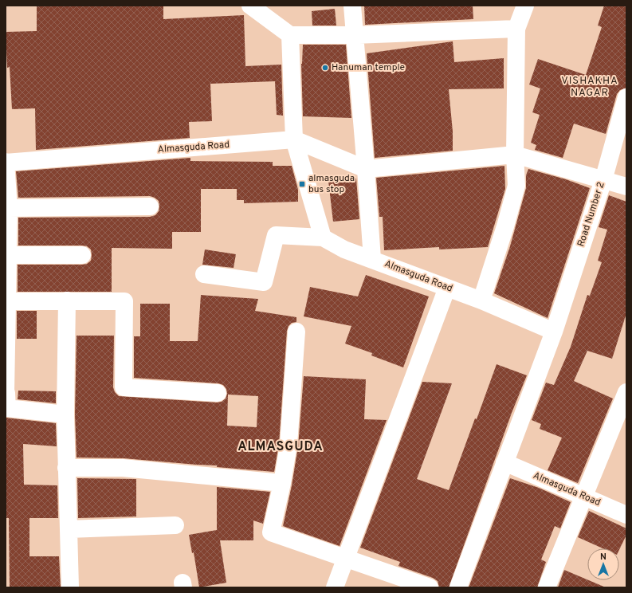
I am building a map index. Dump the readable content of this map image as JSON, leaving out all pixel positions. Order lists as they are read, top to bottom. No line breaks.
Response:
{"streets":{"street":["Almasguda Road","Road Number 2"]},"crossings":[["Almasguda Road","Road Number 2"]],"districts":["VISHAKHA NAGAR","ALMASGUDA"],"places":{"other":["Hanuman temple"],"transit":["almasguda bus stop"]},"north":"top"}
